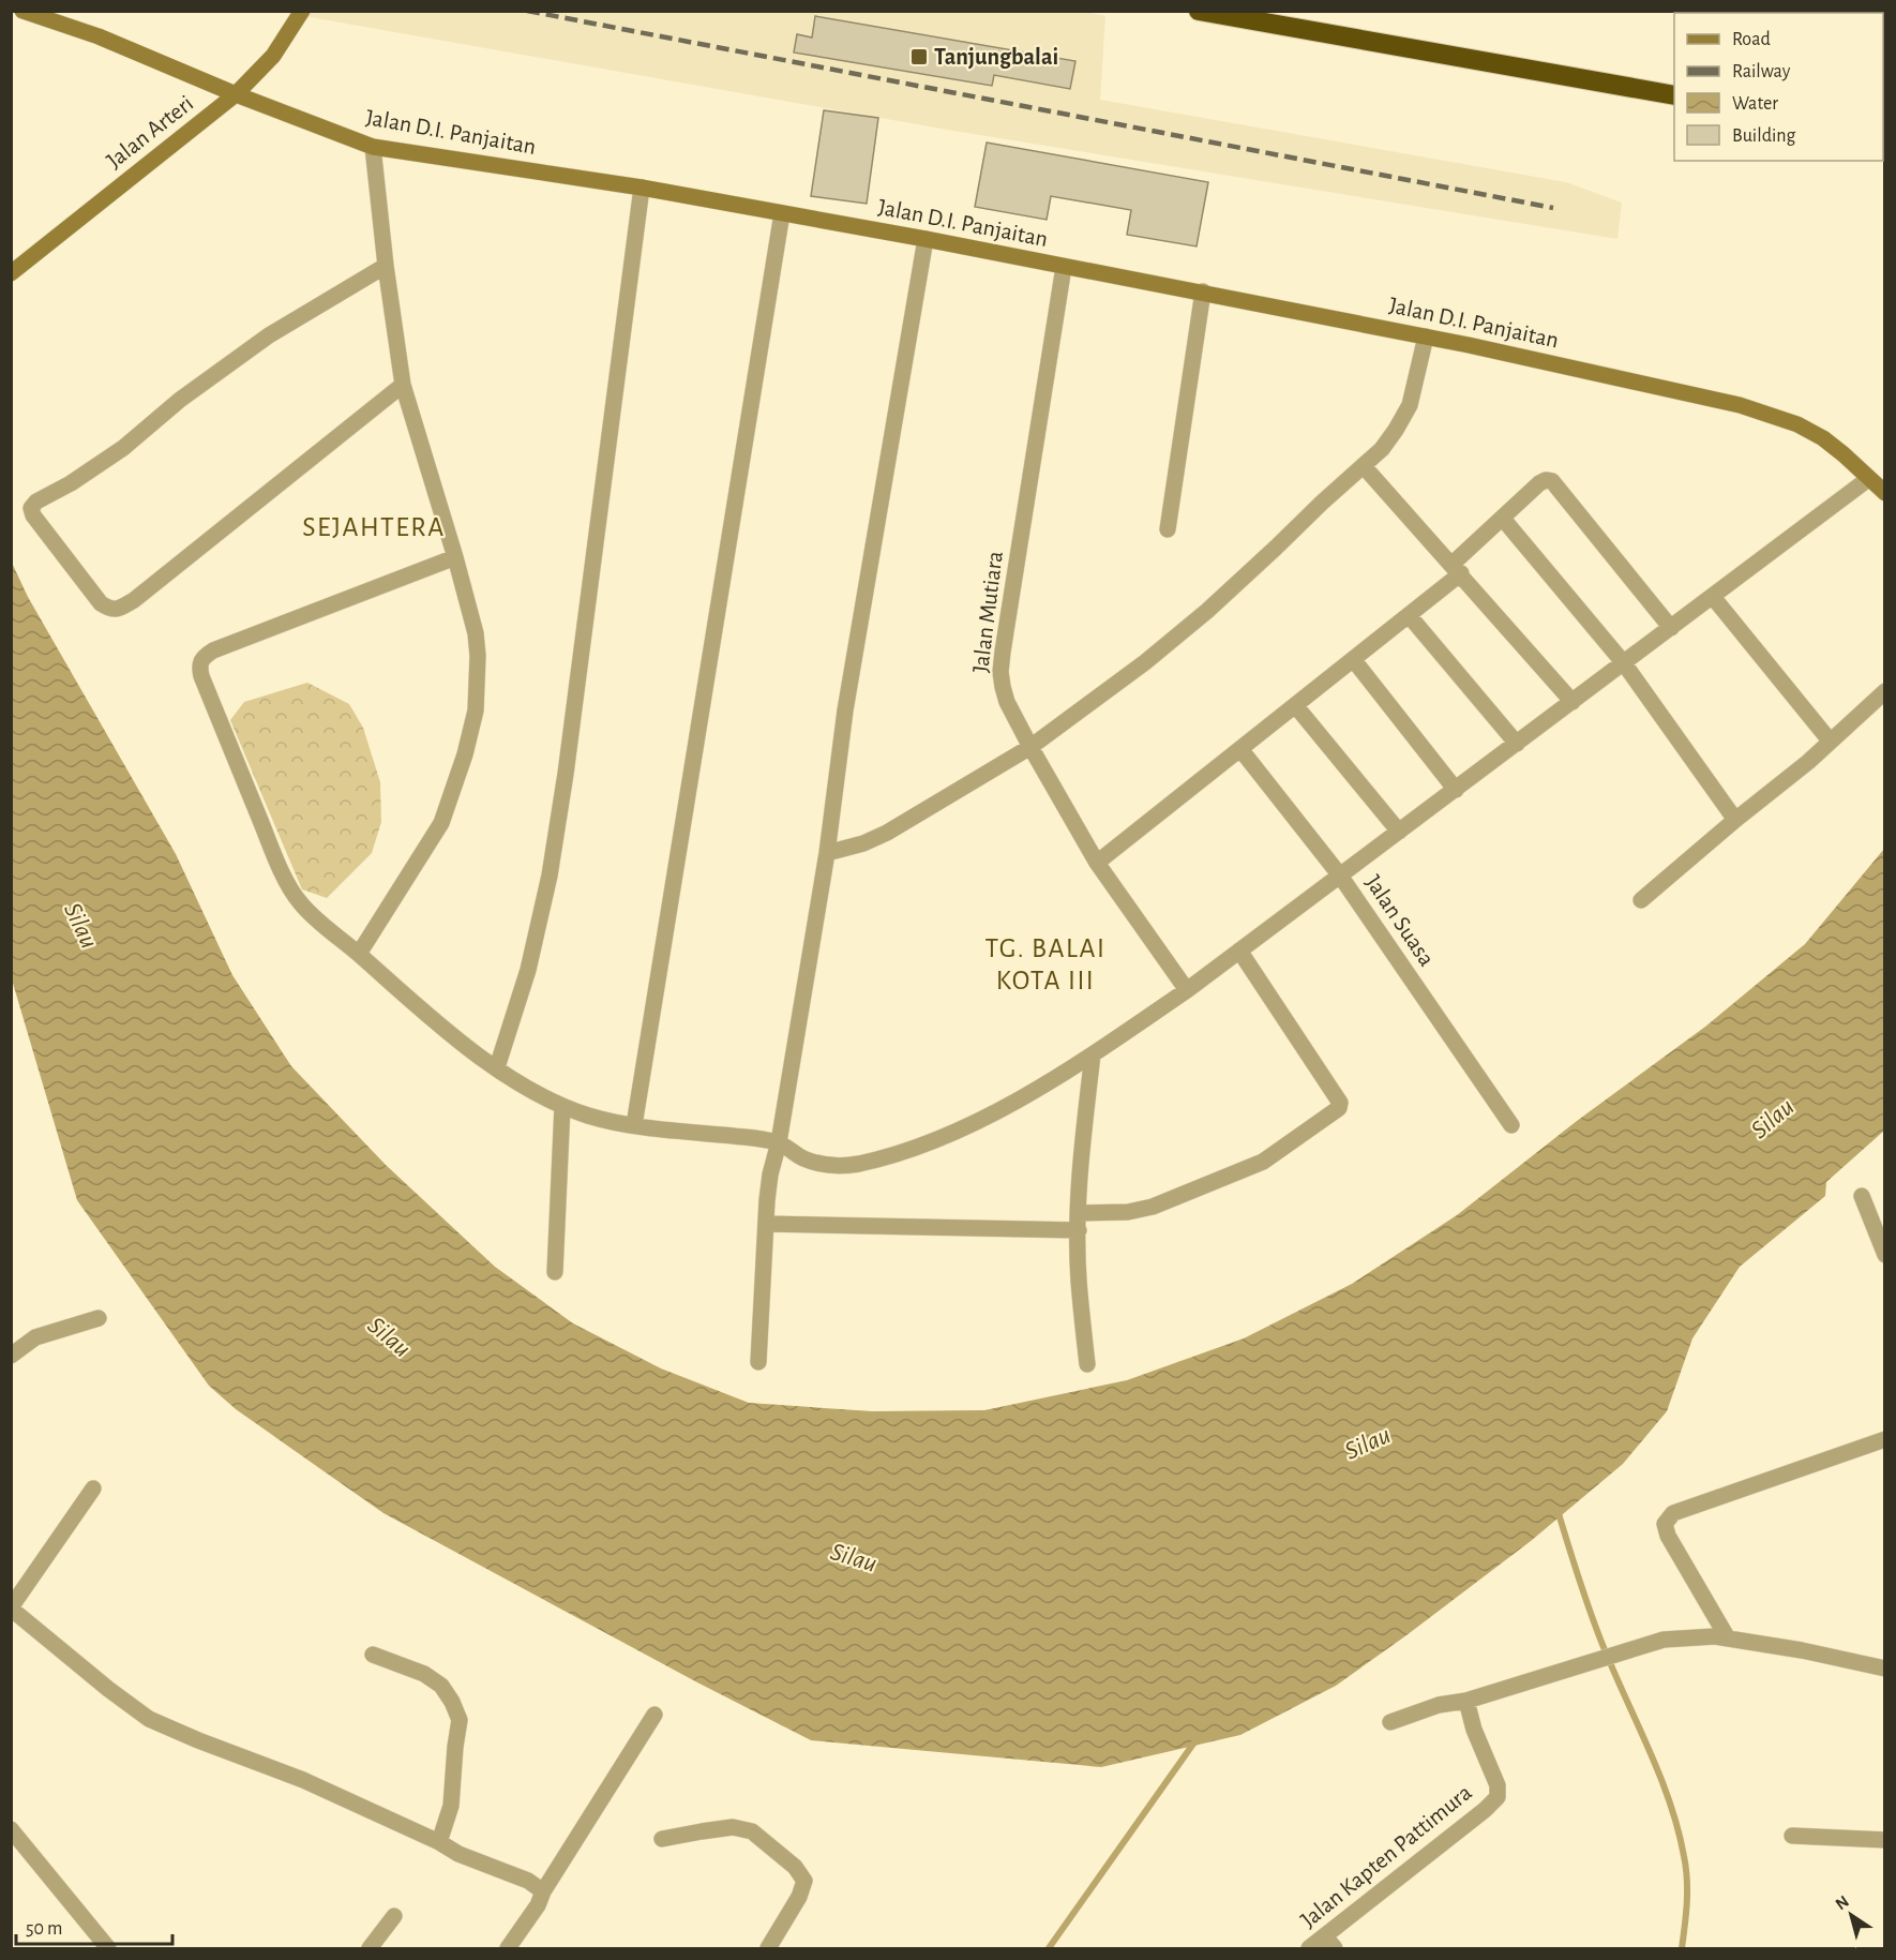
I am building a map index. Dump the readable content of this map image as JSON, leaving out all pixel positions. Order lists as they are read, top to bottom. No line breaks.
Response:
{"streets":{"main road":["Jalan Arteri","Jalan D.I. Panjaitan"],"street":["Jalan Mutiara","Jalan Suasa","Jalan Kapten Pattimura"]},"crossings":[["Jalan Arteri","Jalan D.I. Panjaitan"],["Jalan D.I. Panjaitan","Jalan Mutiara"]],"districts":["SEJAHTERA","TG. BALAI KOTA III"],"water":["Silau"],"places":{"transit":["Tanjungbalai"]},"legend":["Road","Railway","Water","Building"],"scale_bar":"50 m","north":"top left"}
